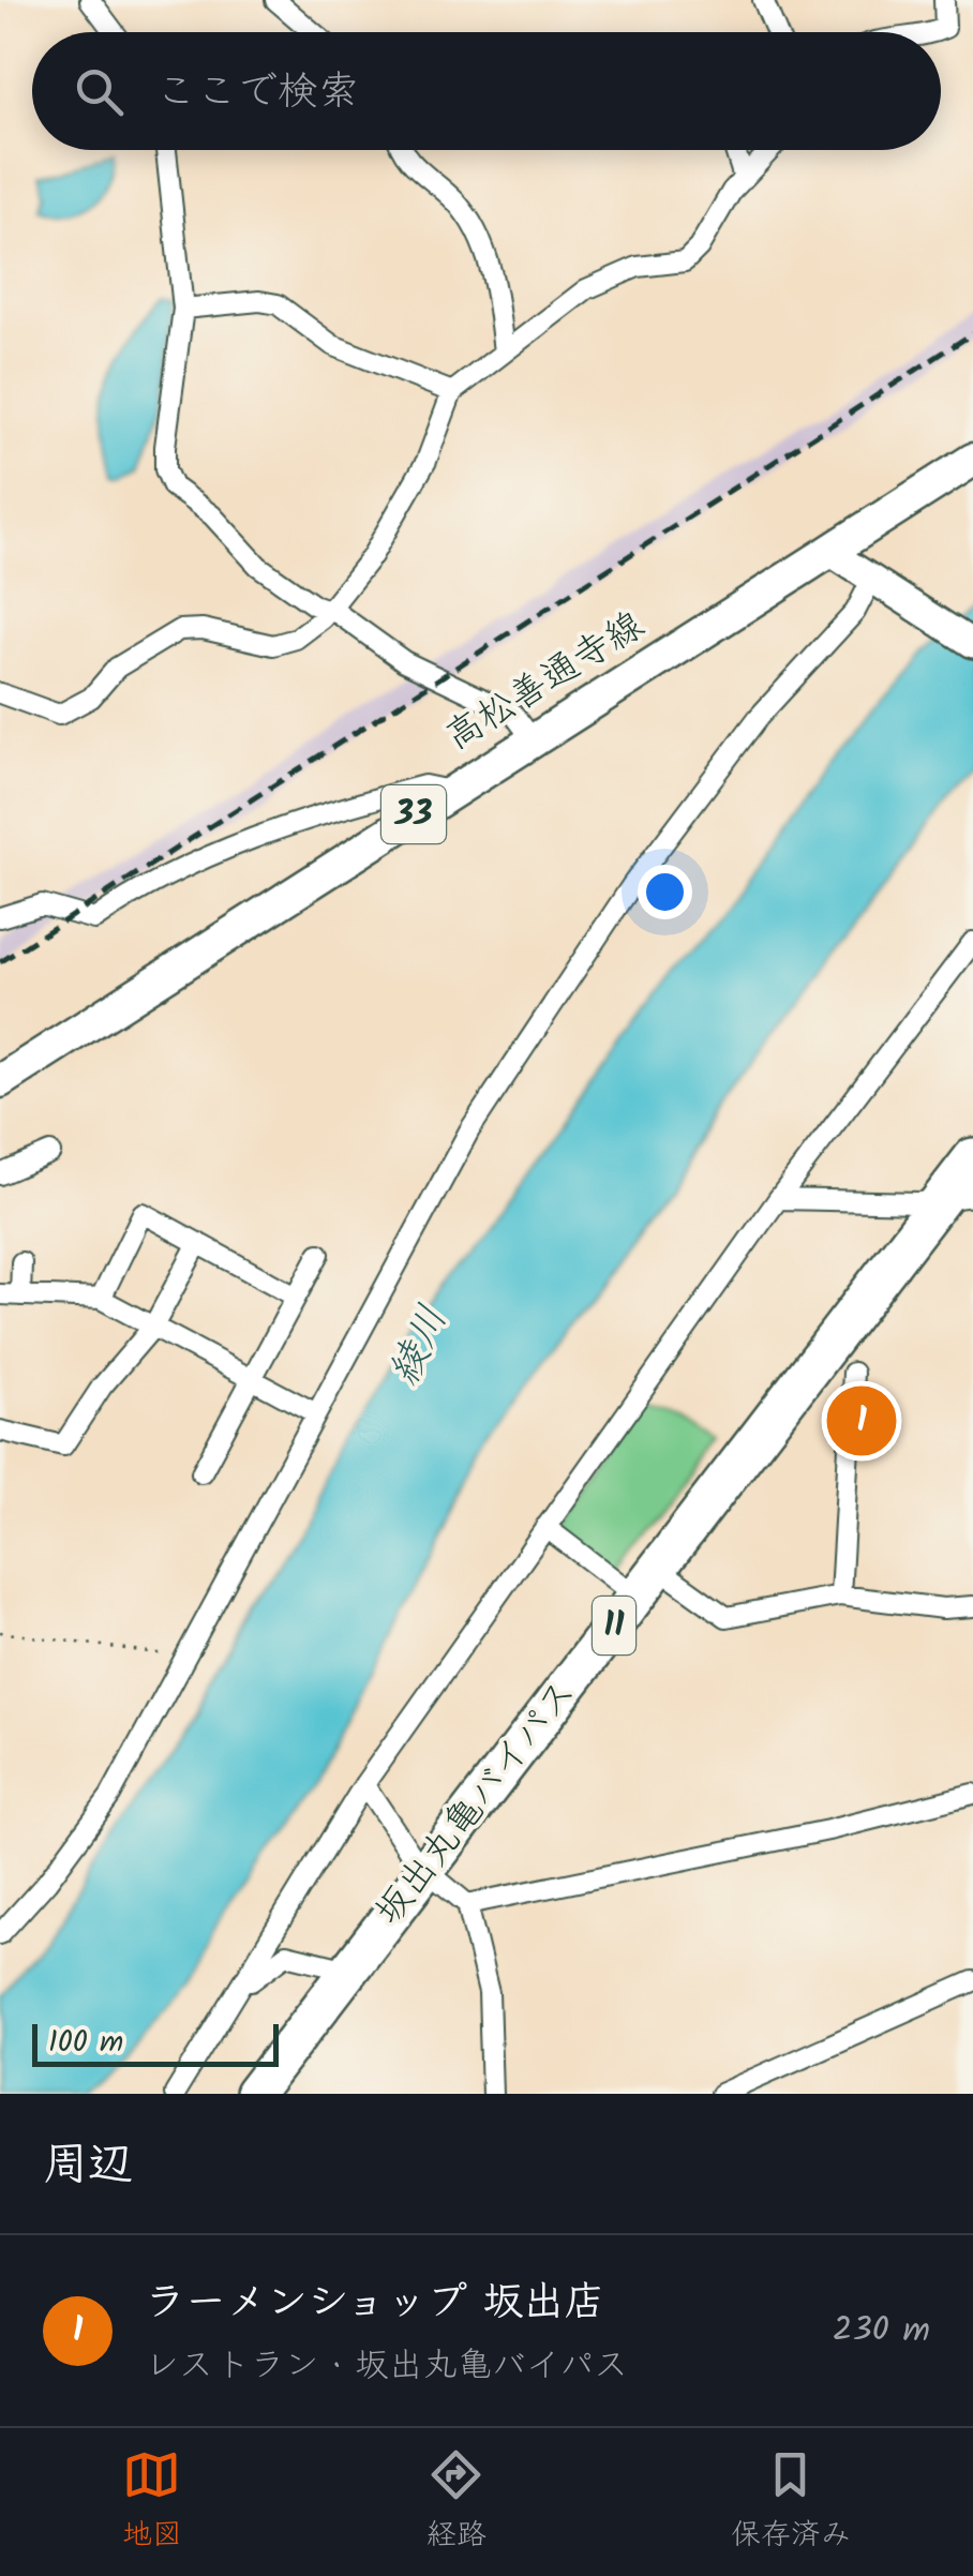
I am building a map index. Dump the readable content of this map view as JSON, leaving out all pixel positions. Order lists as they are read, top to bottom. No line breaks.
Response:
{"streets":{"highway":["11","坂出丸亀バイパス"],"main road":["高松善通寺線","33"]},"water":["綾川"],"scale_bar":"100 m","page":{"search":"ここで検索","pins":"1","scale":"100 m","heading":"周辺","list":[{"mark":"1","name":"ラーメンショップ 坂出店","note":"レストラン · 坂出丸亀バイパス","value":"230 m"}],"nav":["地図","経路","保存済み"]}}
